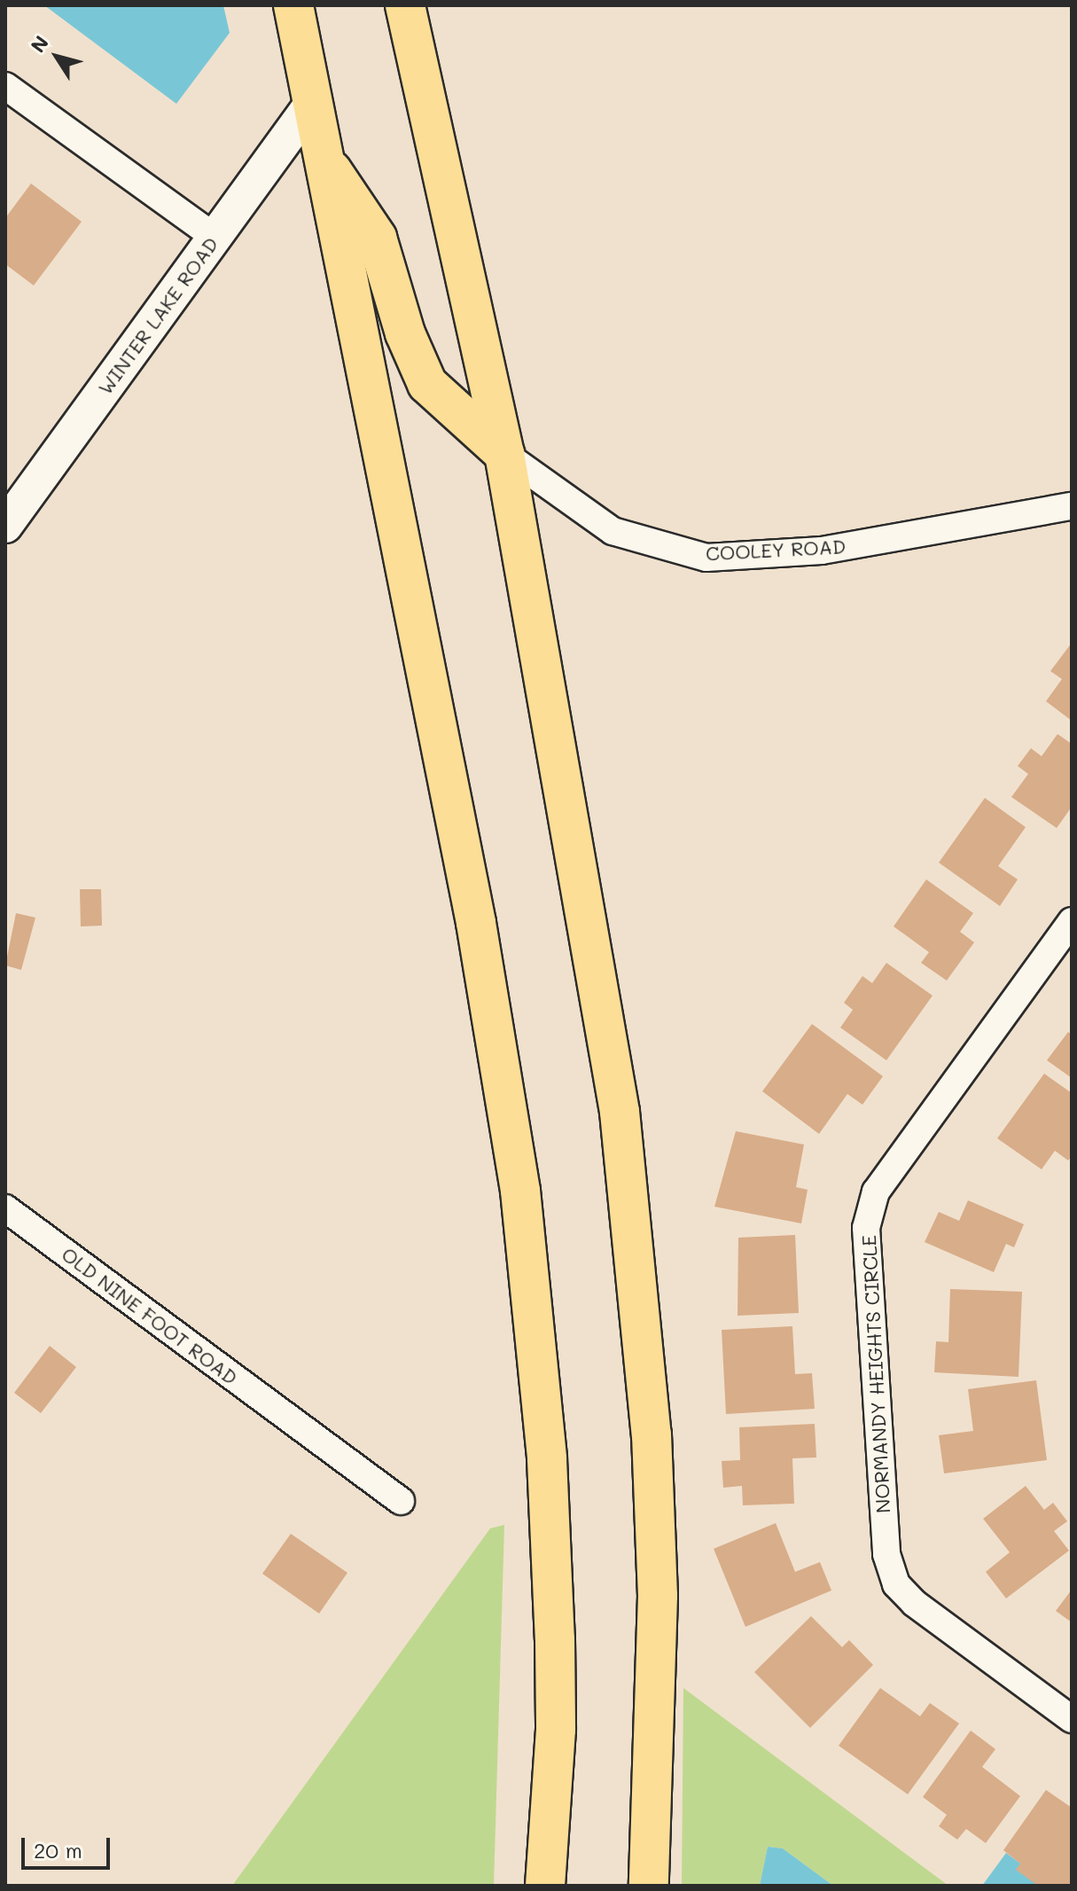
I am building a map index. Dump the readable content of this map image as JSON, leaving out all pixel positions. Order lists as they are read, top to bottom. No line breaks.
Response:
{"streets":{"street":["WINTER LAKE ROAD","COOLEY ROAD","OLD NINE FOOT ROAD","NORMANDY HEIGHTS CIRCLE"]},"scale_bar":"20 m","north":"top left"}
